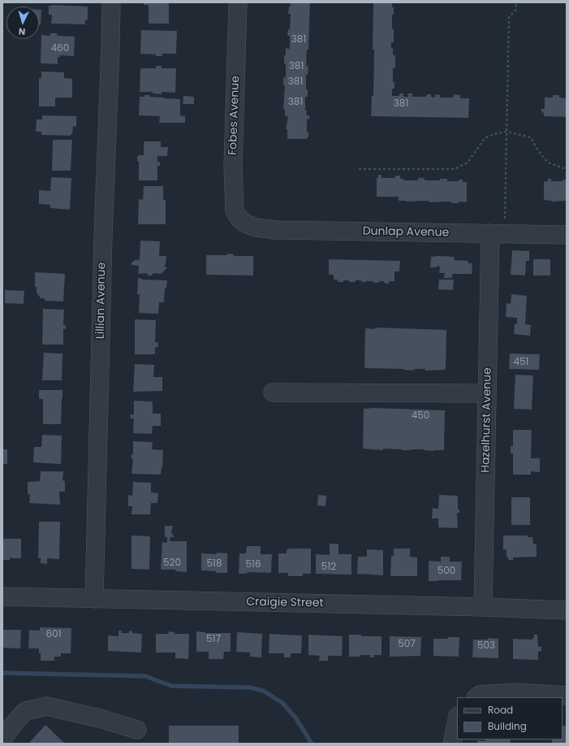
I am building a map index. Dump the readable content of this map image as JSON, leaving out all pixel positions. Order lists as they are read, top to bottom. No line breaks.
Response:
{"streets":{"street":["Fobes Avenue","Dunlap Avenue","Lillian Avenue","Hazelhurst Avenue","Craigie Street"]},"crossings":[["Fobes Avenue","Dunlap Avenue"],["Dunlap Avenue","Hazelhurst Avenue"],["Lillian Avenue","Craigie Street"],["Hazelhurst Avenue","Craigie Street"]],"house_numbers":["381","460","381","381","381","381","451","450","520","518","516","512","500","601","517","507","503"],"legend":["Road","Building"],"north":"bottom"}
